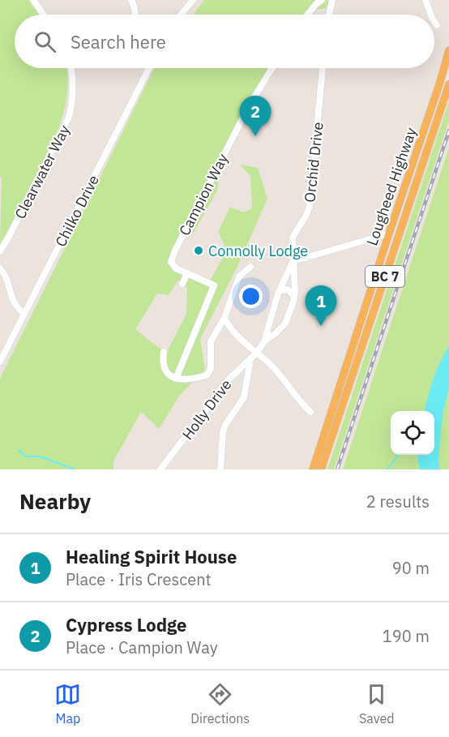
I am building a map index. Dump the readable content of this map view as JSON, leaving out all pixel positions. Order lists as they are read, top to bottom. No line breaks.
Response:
{"streets":{"main road":["Lougheed Highway","BC 7"],"street":["Orchid Drive","Clearwater Way","Campion Way","Chilko Drive","Holly Drive"]},"places":["Connolly Lodge"],"page":{"search":"Search here","pins":["2","1"],"heading":["Nearby","2 results"],"list":[{"mark":"1","name":"Healing Spirit House","note":"Place · Iris Crescent","value":"90 m"},{"mark":"2","name":"Cypress Lodge","note":"Place · Campion Way","value":"190 m"}],"nav":["Map","Directions","Saved"]}}
